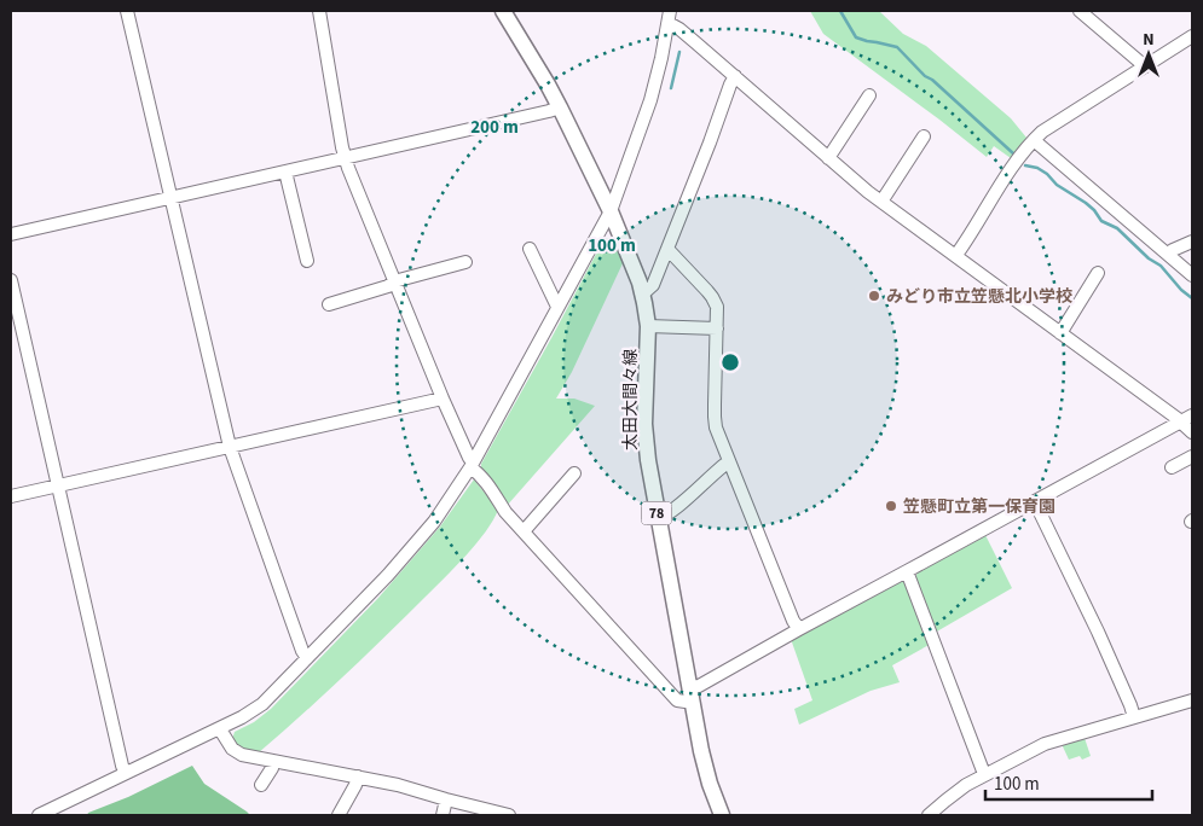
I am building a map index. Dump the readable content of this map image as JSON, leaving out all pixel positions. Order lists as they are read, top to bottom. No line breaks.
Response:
{"streets":{"main road":["太田大間々線","78"]},"places":["みどり市立笠懸北小学校","笠懸町立第一保育園"],"scale_bar":"100 m","north":"top","rings":["200 m","100 m"]}
